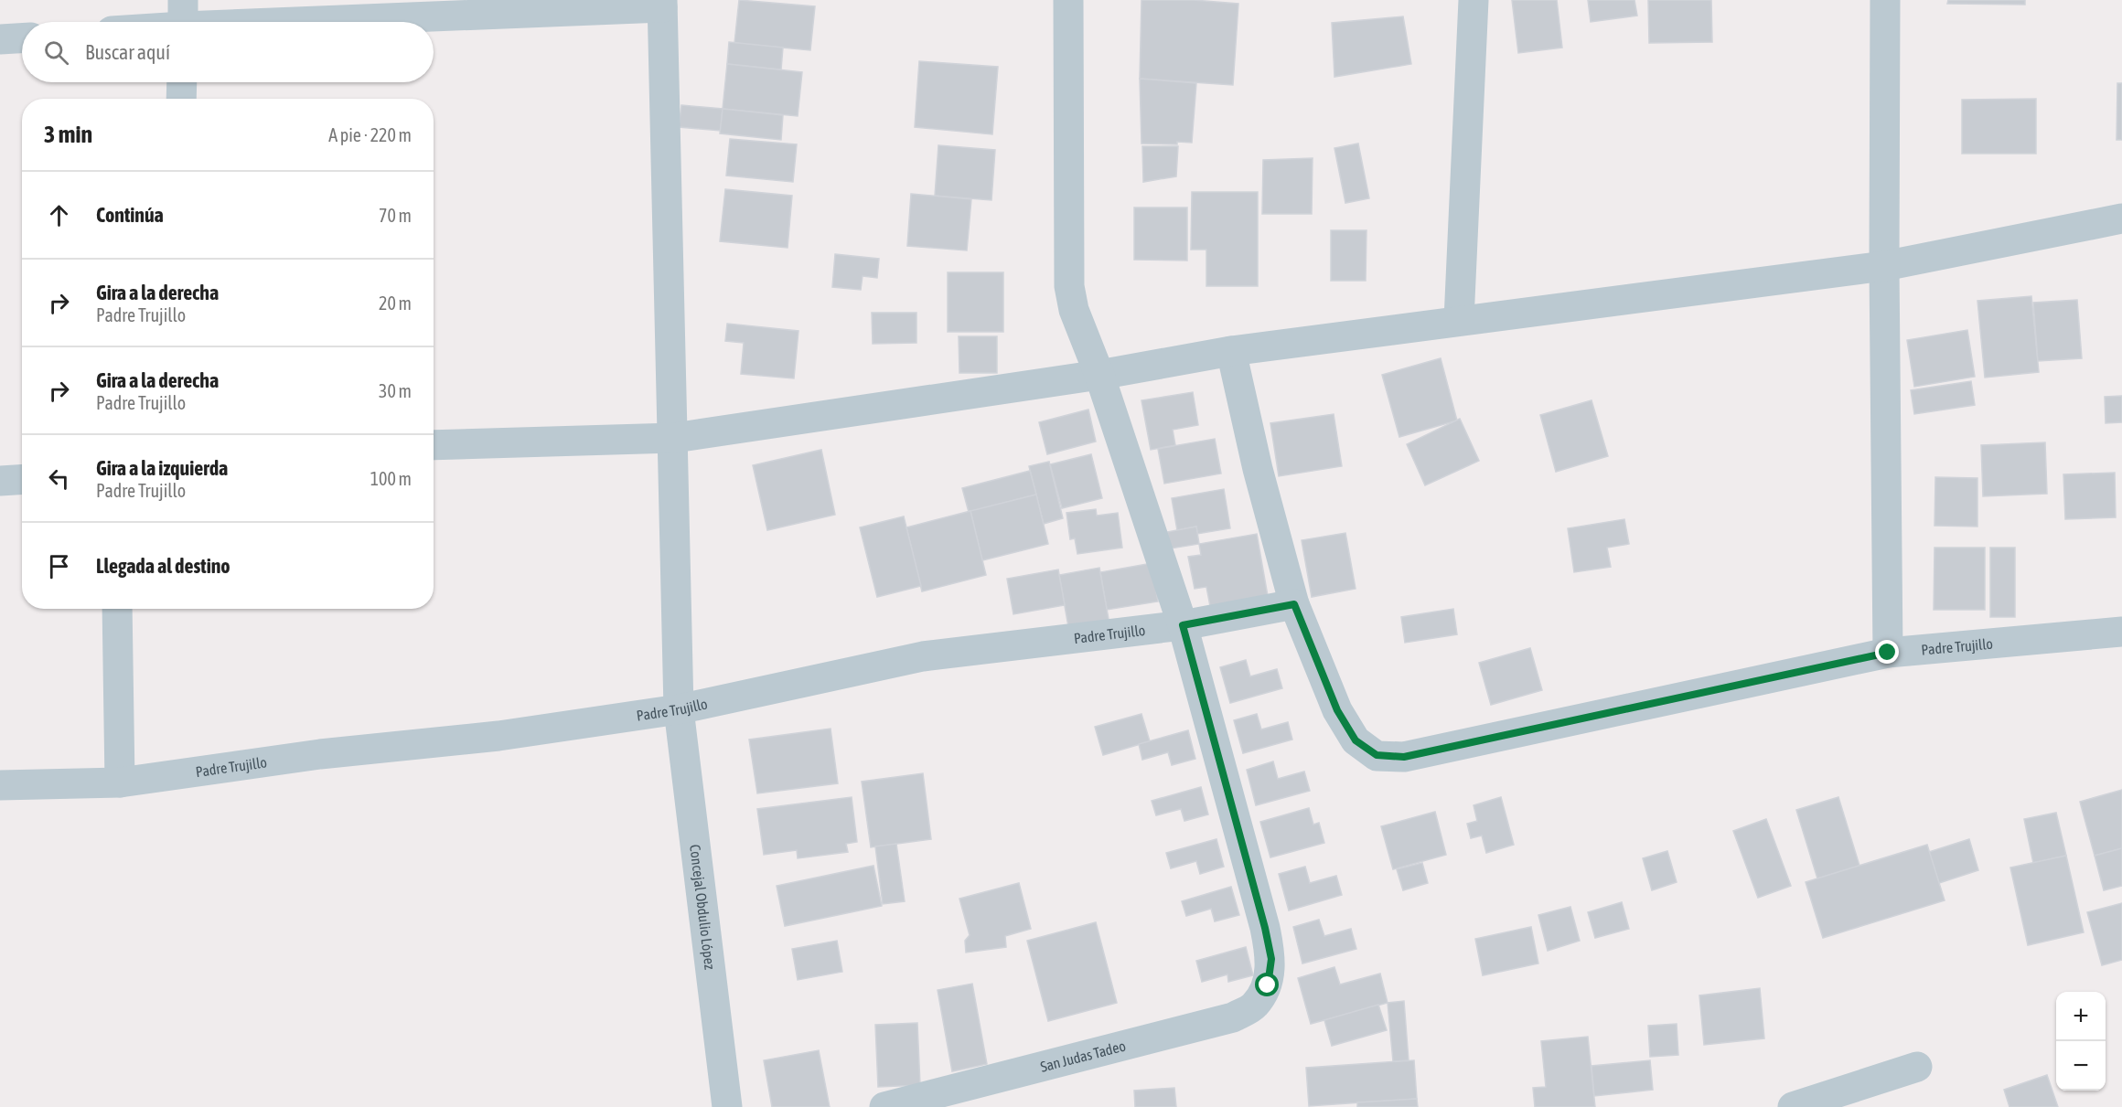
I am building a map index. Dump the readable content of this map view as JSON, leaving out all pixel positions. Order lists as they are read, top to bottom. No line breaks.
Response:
{"streets":{"street":["Padre Trujillo","Concejal Obdulio López","San Judas Tadeo"]},"crossings":[["Padre Trujillo","Concejal Obdulio López"],["Padre Trujillo","San Judas Tadeo"]],"page":{"search":"Buscar aquí","heading":["3 min","A pie · 220 m"],"list":[["Continúa","70 m"],["Gira a la derecha","Padre Trujillo","20 m"],["Gira a la derecha","Padre Trujillo","30 m"],["Gira a la izquierda","Padre Trujillo","100 m"],"Llegada al destino"],"map_buttons":["+","−"]}}
